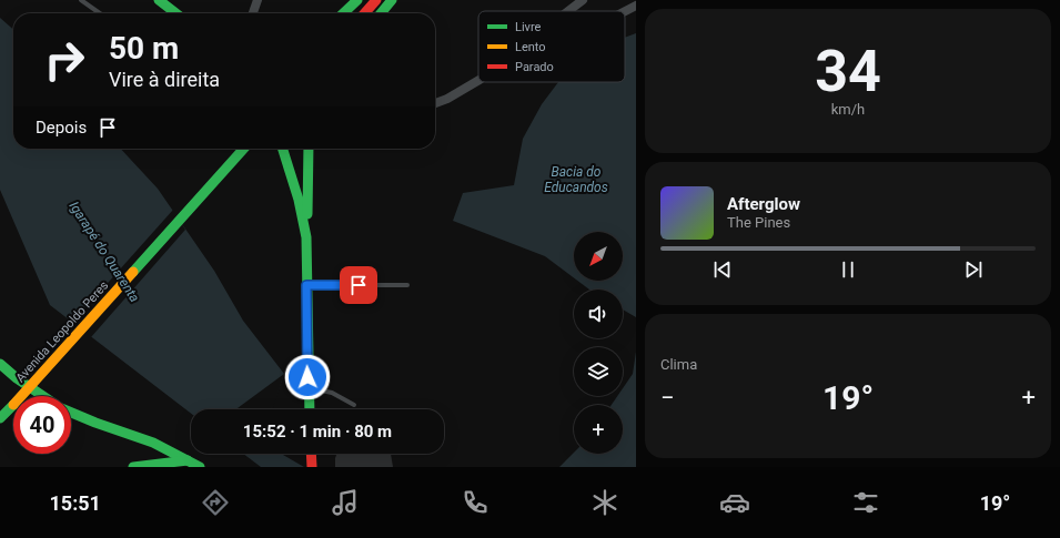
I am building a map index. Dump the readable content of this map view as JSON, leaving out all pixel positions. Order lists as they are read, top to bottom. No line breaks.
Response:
{"streets":{"street":["Avenida Leopoldo Peres"]},"water":["Bacia do Educandos","Igarapé do Quarenta"],"legend":["Livre","Lento","Parado"],"north":"bottom left","page":{"tile":[["34","km/h"],"Clima"],"turn":["50 m","Vire à direita"],"then":"Depois","song":["Afterglow","The Pines"],"map_buttons":"+","heat":["−","19°","+"],"limit":"40","trip":"15:52 · 1 min · 80 m","tabs":["15:51","19°"]}}
